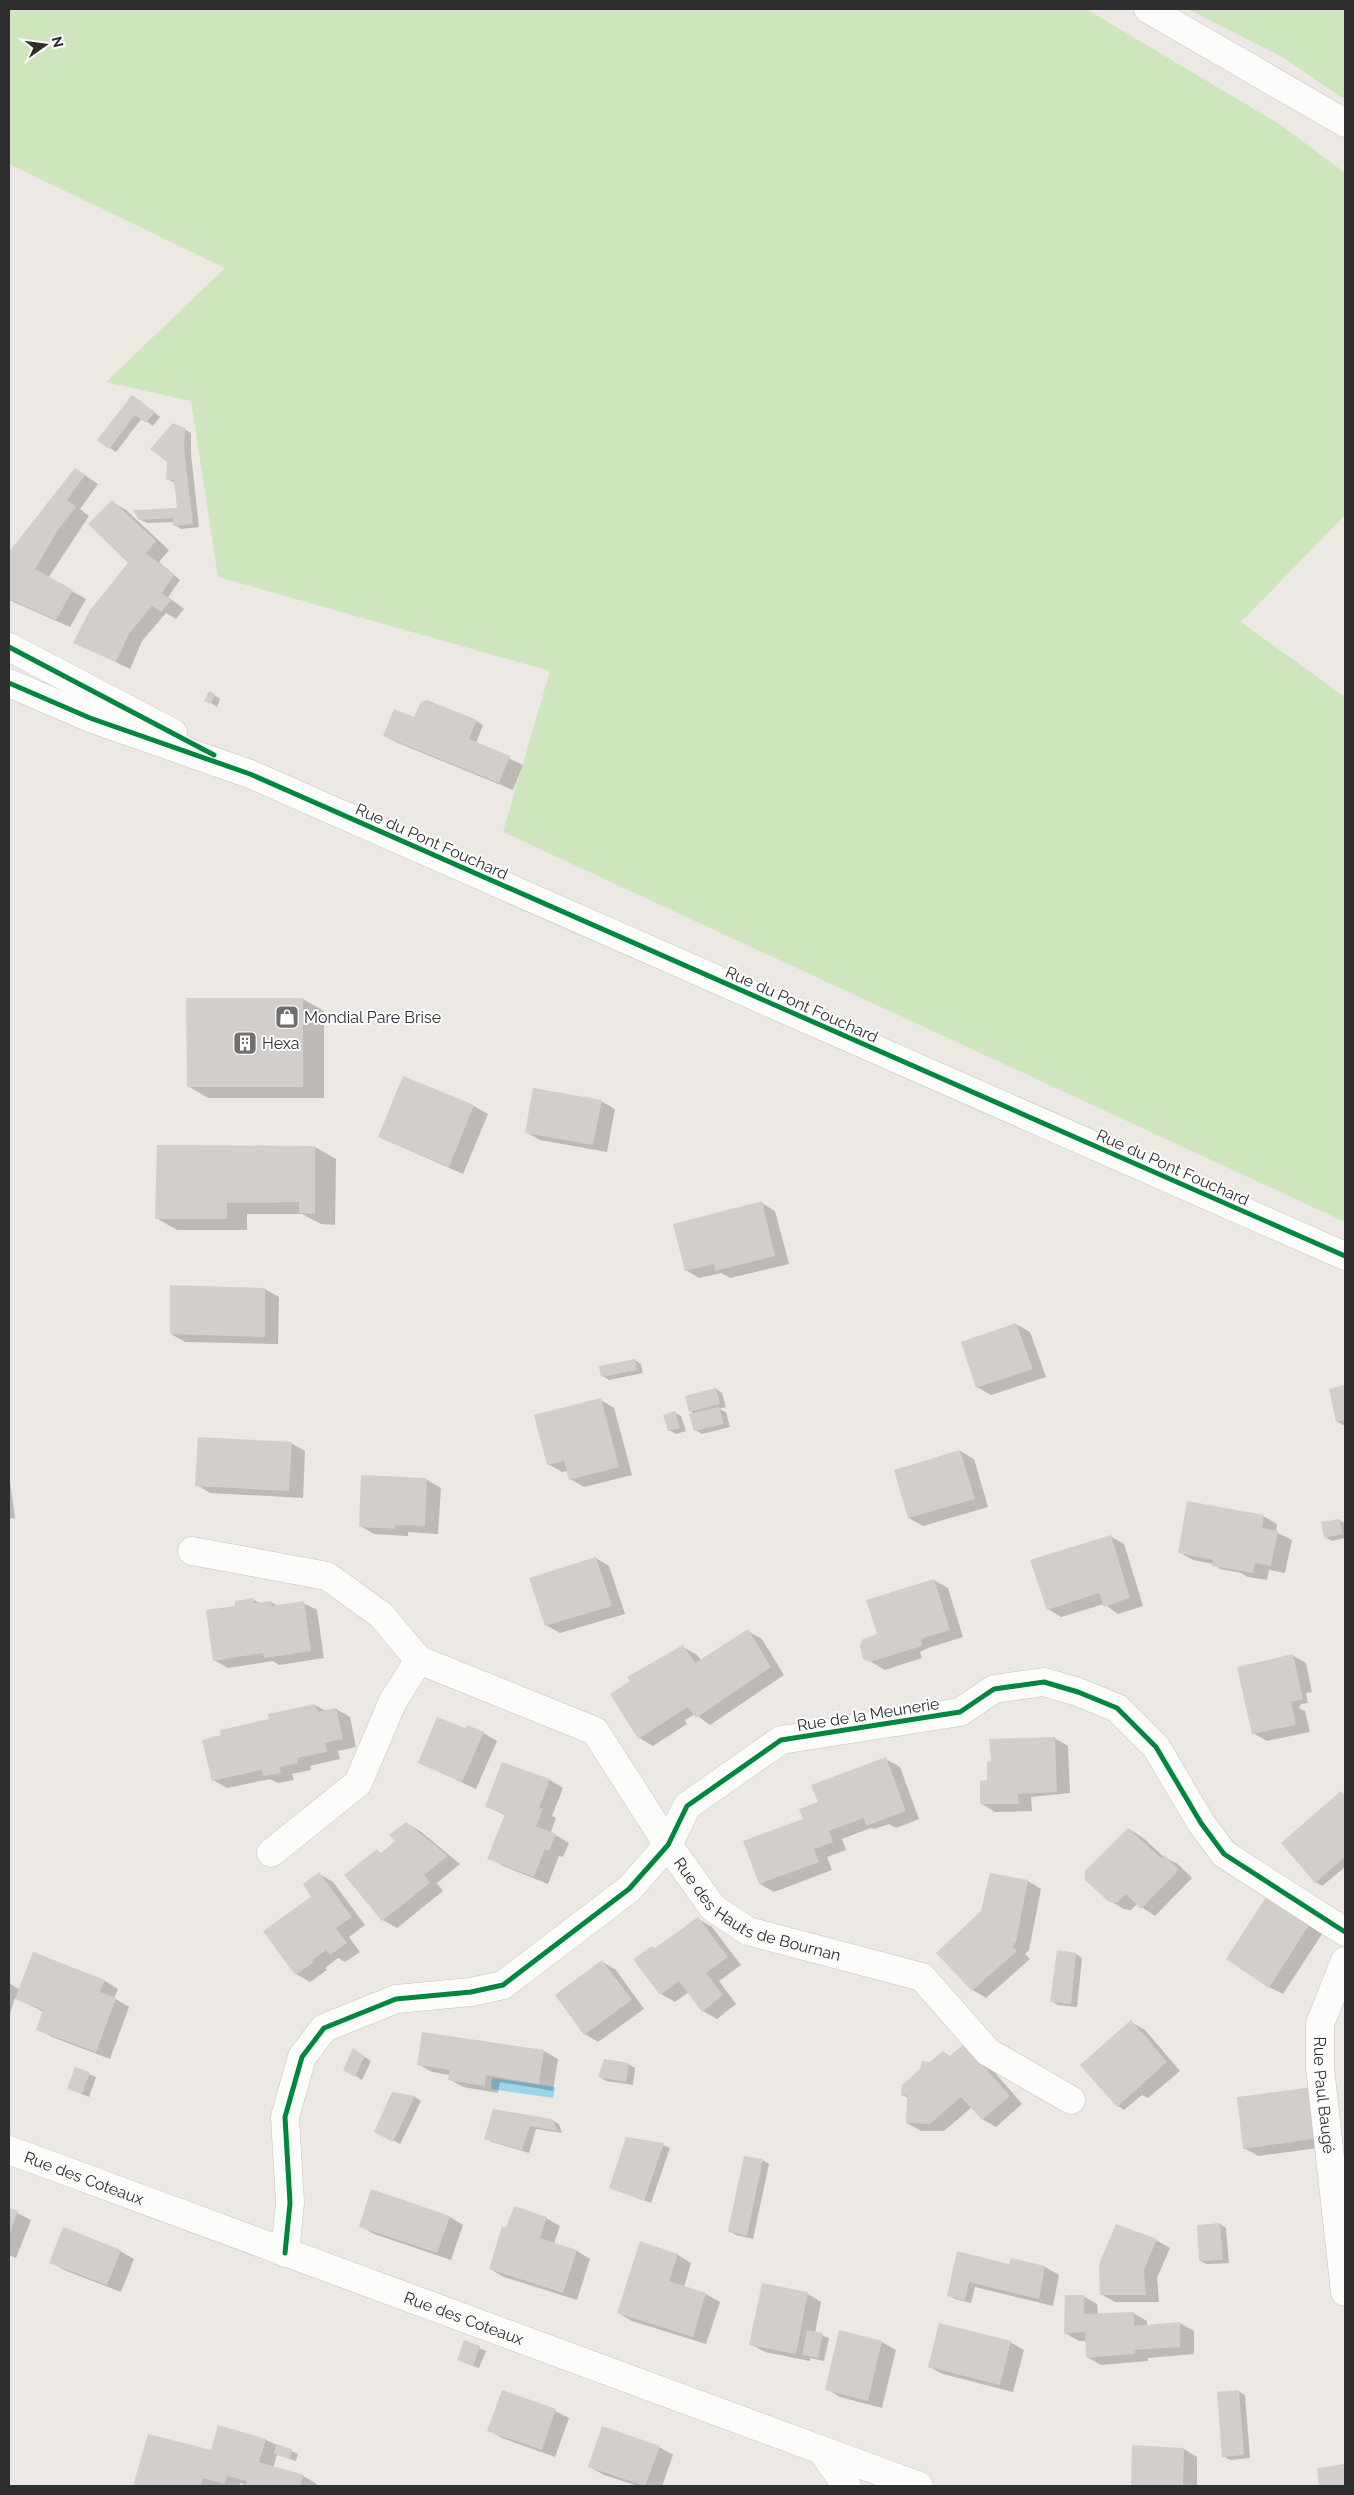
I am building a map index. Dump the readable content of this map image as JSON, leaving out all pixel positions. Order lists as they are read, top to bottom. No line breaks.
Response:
{"streets":{"street":["Rue du Pont Fouchard","Rue de la Meunerie","Rue des Hauts de Bournan","Rue Paul Baugé","Rue des Coteaux"]},"crossings":[["Rue de la Meunerie","Rue des Hauts de Bournan"],["Rue de la Meunerie","Rue des Coteaux"]],"places":{"shop":["Mondial Pare Brise"],"building":["Hexa"]},"north":"right"}
